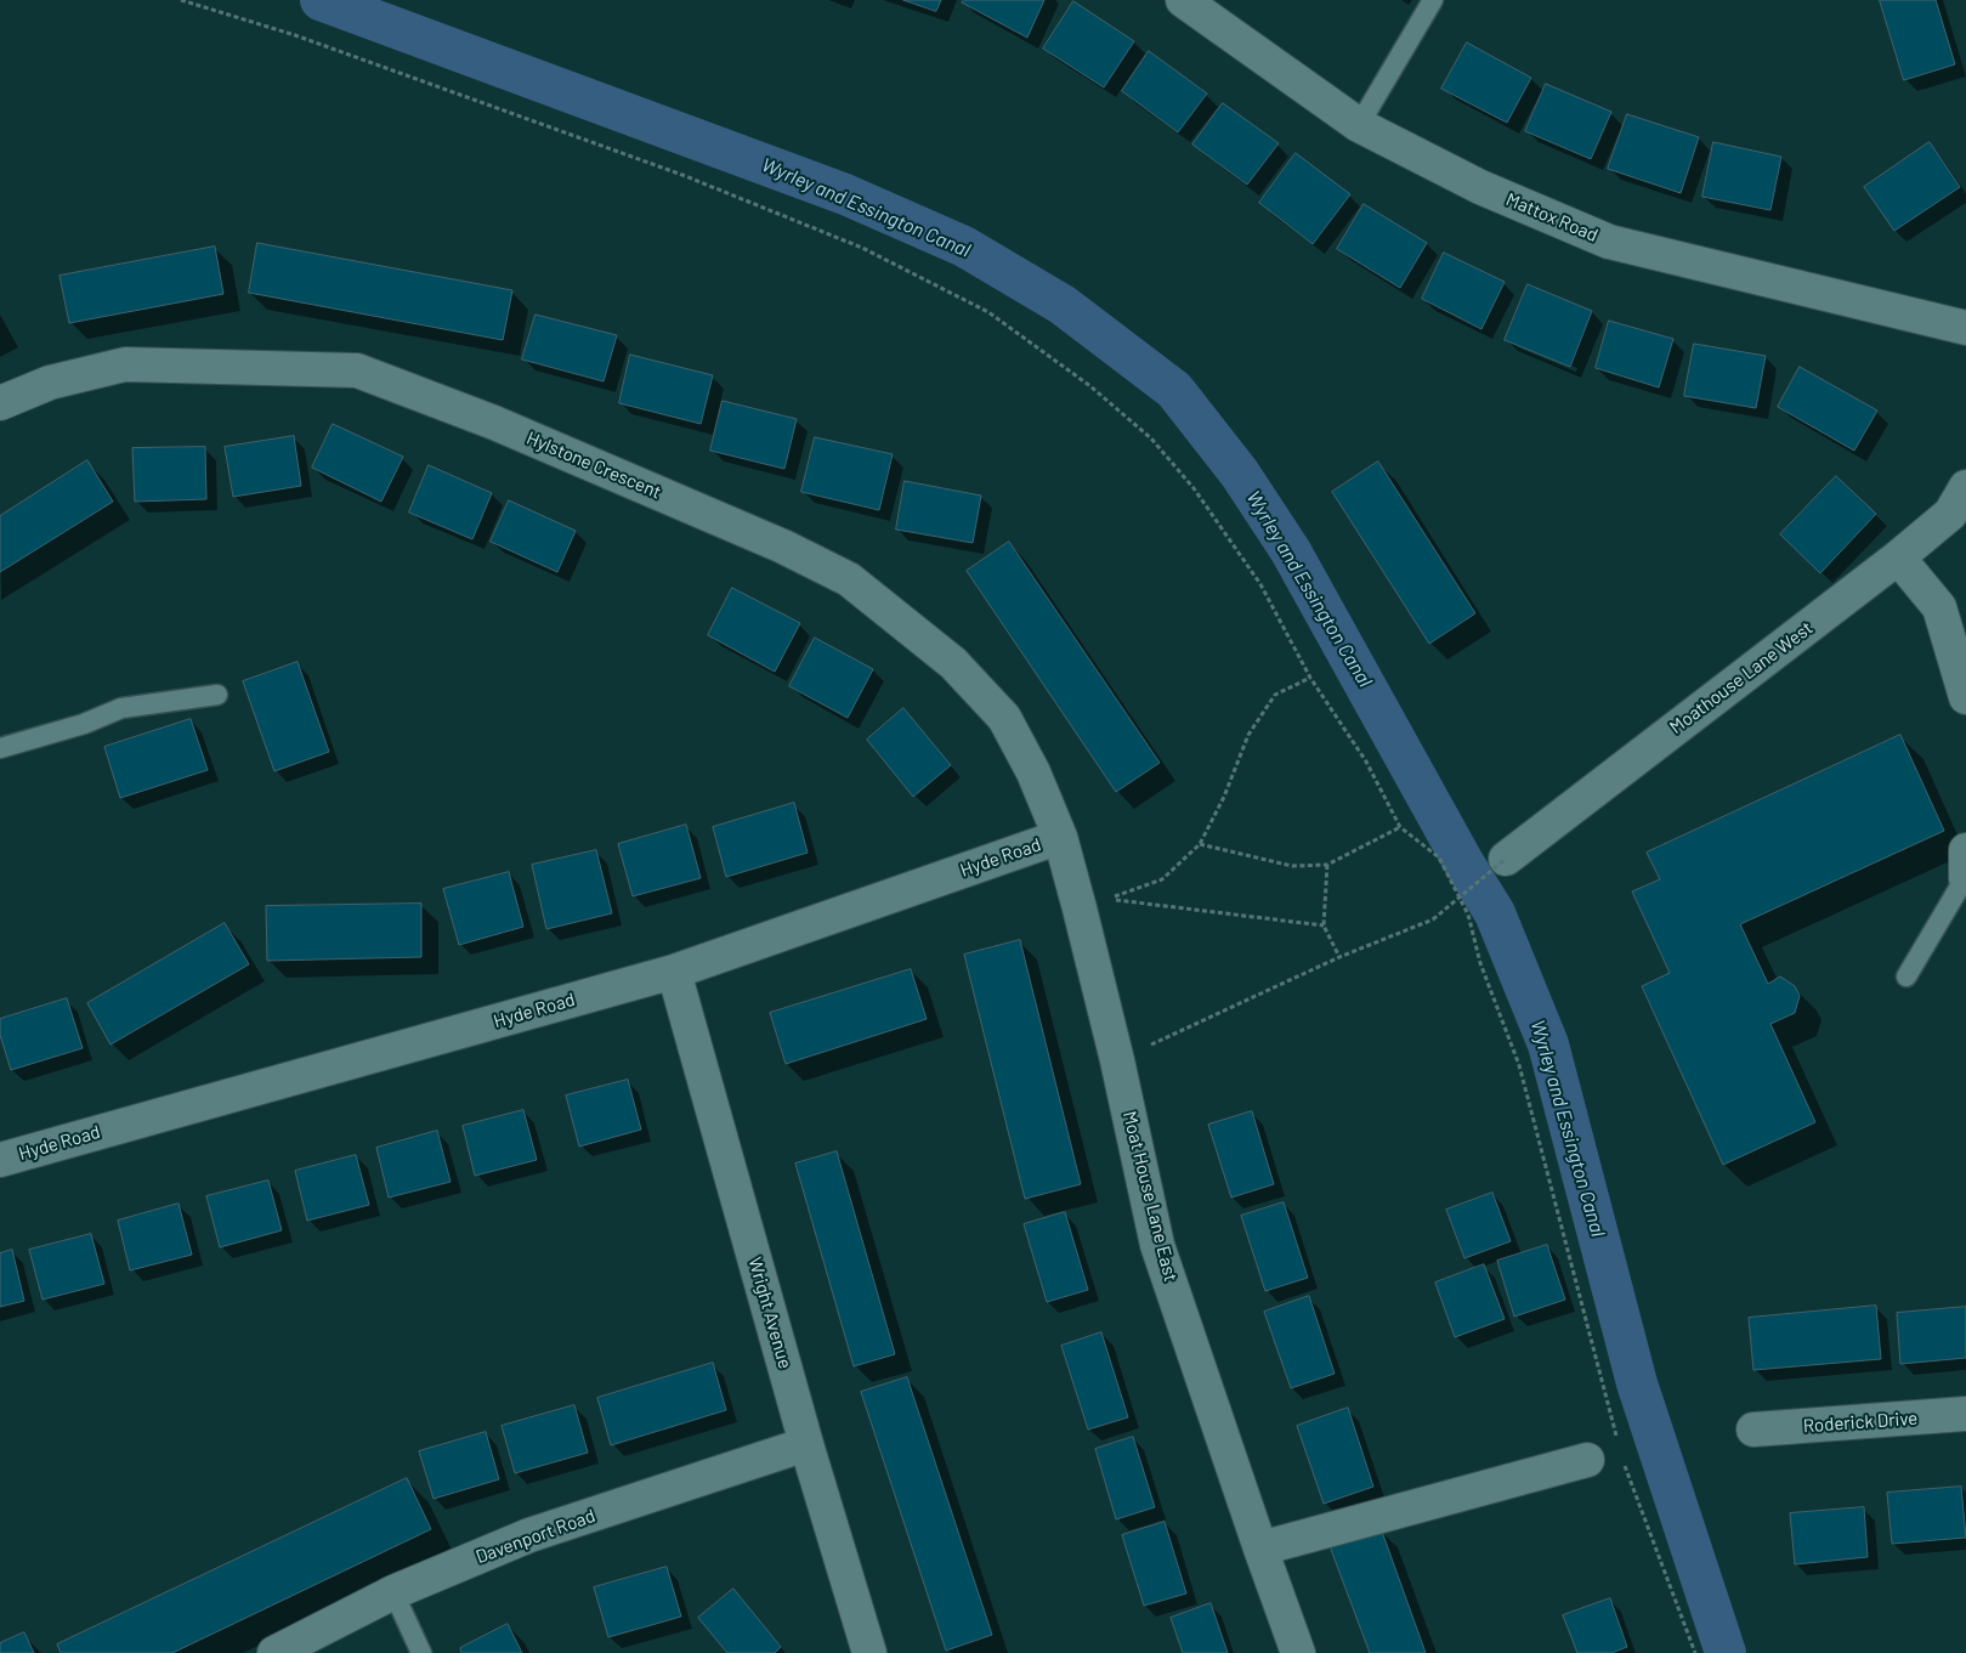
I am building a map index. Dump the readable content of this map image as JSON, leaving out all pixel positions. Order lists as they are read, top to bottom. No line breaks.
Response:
{"streets":{"street":["Mattox Road","Hylstone Crescent","Moathouse Lane West","Hyde Road","Moat House Lane East","Wright Avenue","Roderick Drive","Davenport Road"]},"crossings":[["Hylstone Crescent","Hyde Road"],["Hylstone Crescent","Moat House Lane East"],["Hyde Road","Moat House Lane East"],["Hyde Road","Wright Avenue"],["Wright Avenue","Davenport Road"]],"water":["Wyrley and Essington Canal"]}
